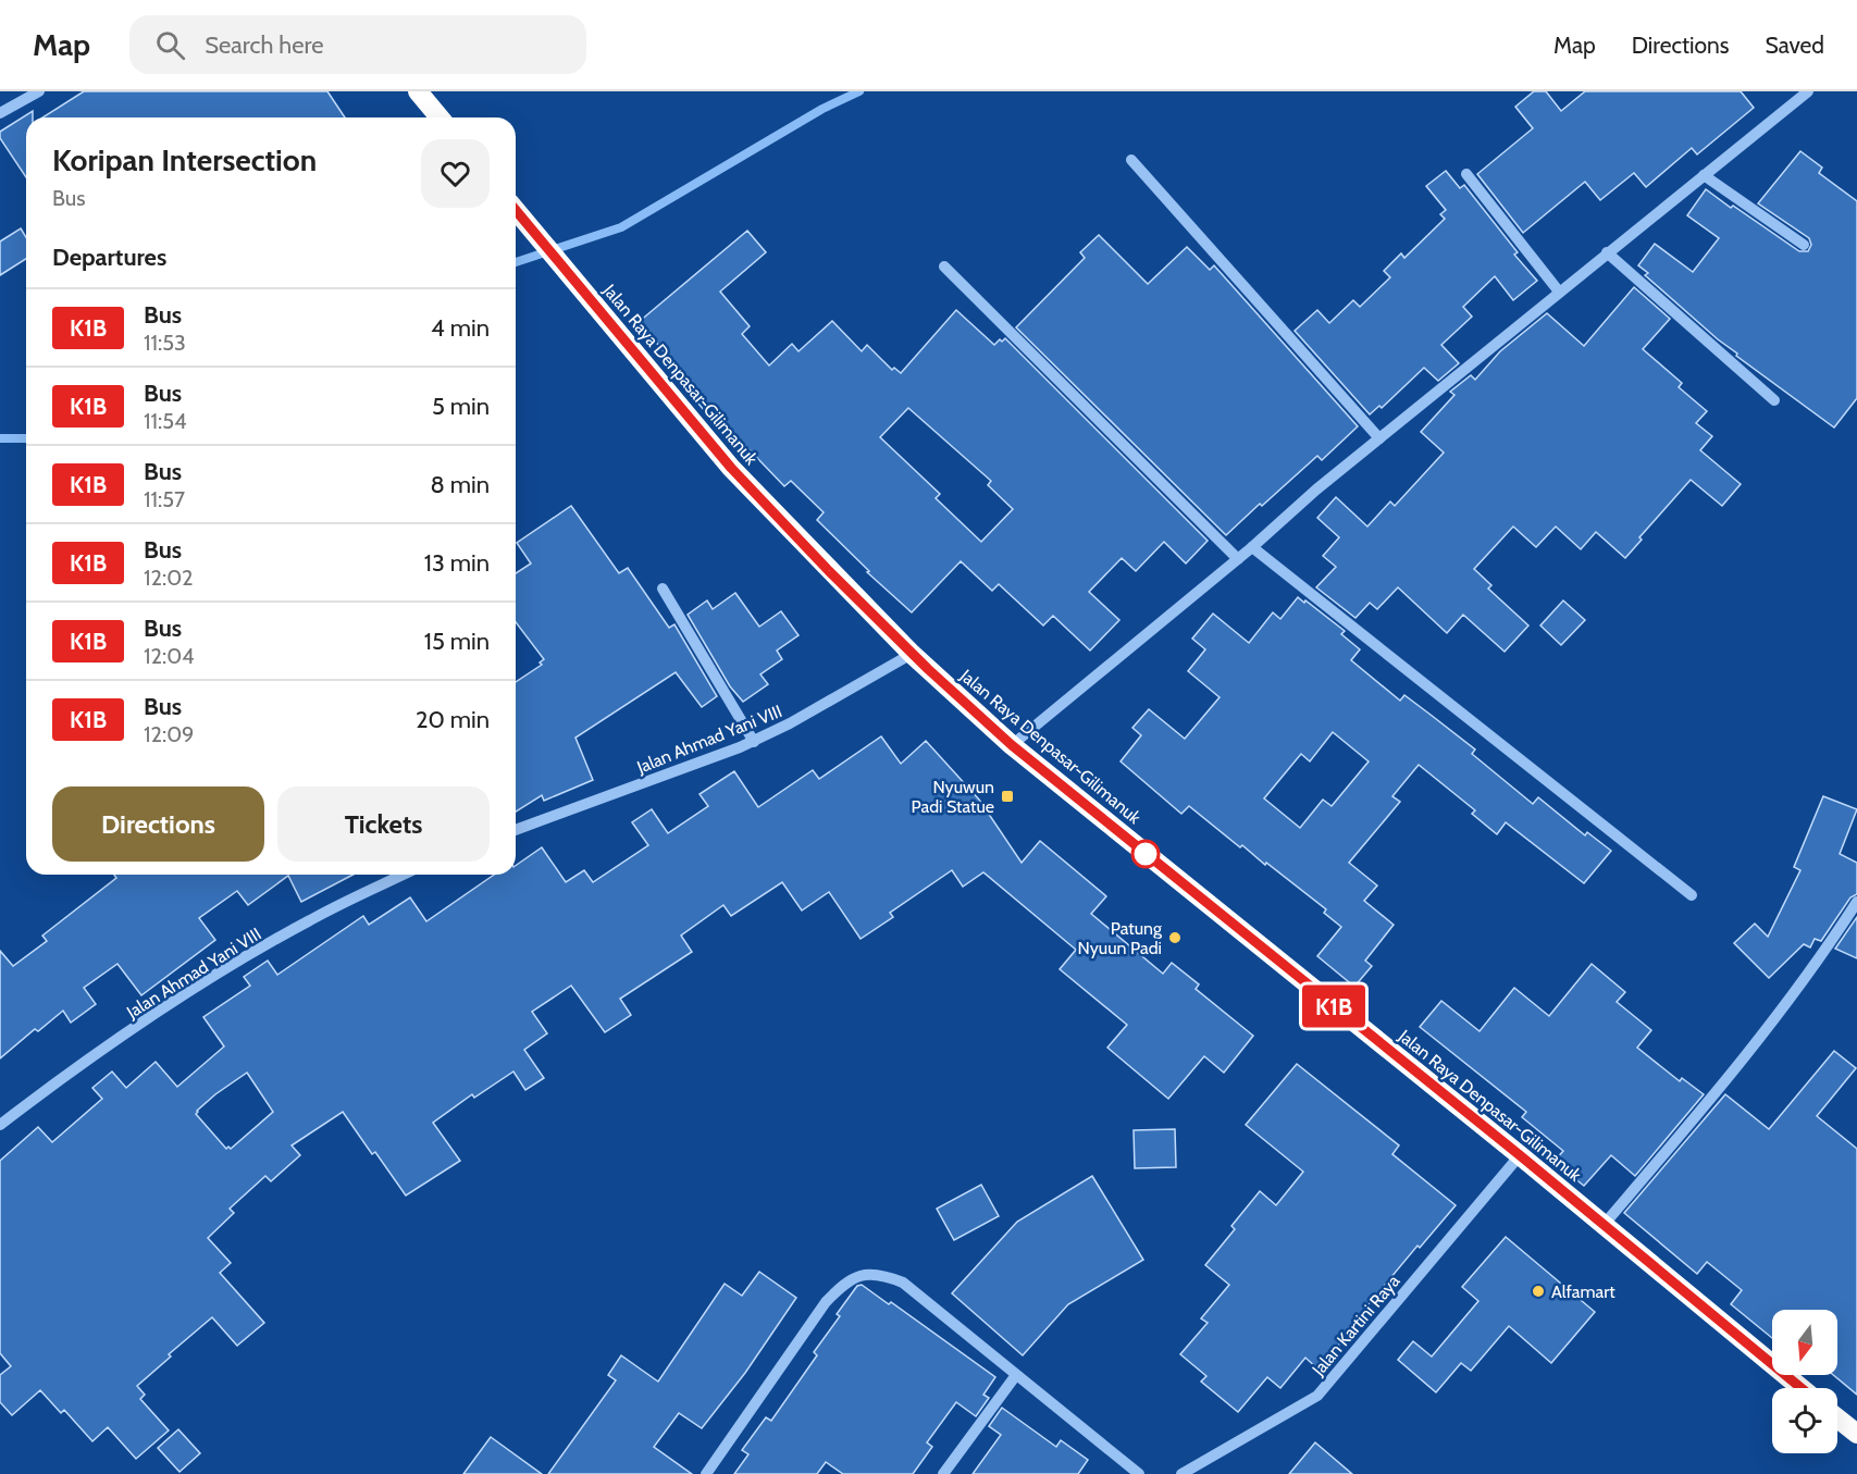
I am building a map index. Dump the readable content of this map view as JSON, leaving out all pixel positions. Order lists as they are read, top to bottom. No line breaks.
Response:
{"streets":{"highway":["Jalan Raya Denpasar-Gilimanuk"],"street":["Jalan Ahmad Yani VIII","Jalan Kartini Raya"]},"crossings":[["Jalan Raya Denpasar-Gilimanuk","Jalan Ahmad Yani VIII"],["Jalan Raya Denpasar-Gilimanuk","Jalan Kartini Raya"]],"places":{"transit":["Nyuwun Padi Statue"],"other":["Patung Nyuun Padi","Alfamart"]},"lines":["bus line K1B"],"north":"bottom","page":{"header":"Map","search":"Search here","nav":["Map","Directions","Saved"],"on_map":"K1B","heading":[["Koripan Intersection","Bus"],"Departures"],"list":[{"mark":"K1B","name":"Bus","note":"11:53","value":"4 min"},{"mark":"K1B","name":"Bus","note":"11:54","value":"5 min"},{"mark":"K1B","name":"Bus","note":"11:57","value":"8 min"},{"mark":"K1B","name":"Bus","note":"12:02","value":"13 min"},{"mark":"K1B","name":"Bus","note":"12:04","value":"15 min"},{"mark":"K1B","name":"Bus","note":"12:09","value":"20 min"}],"buttons":["Directions","Tickets"]}}
